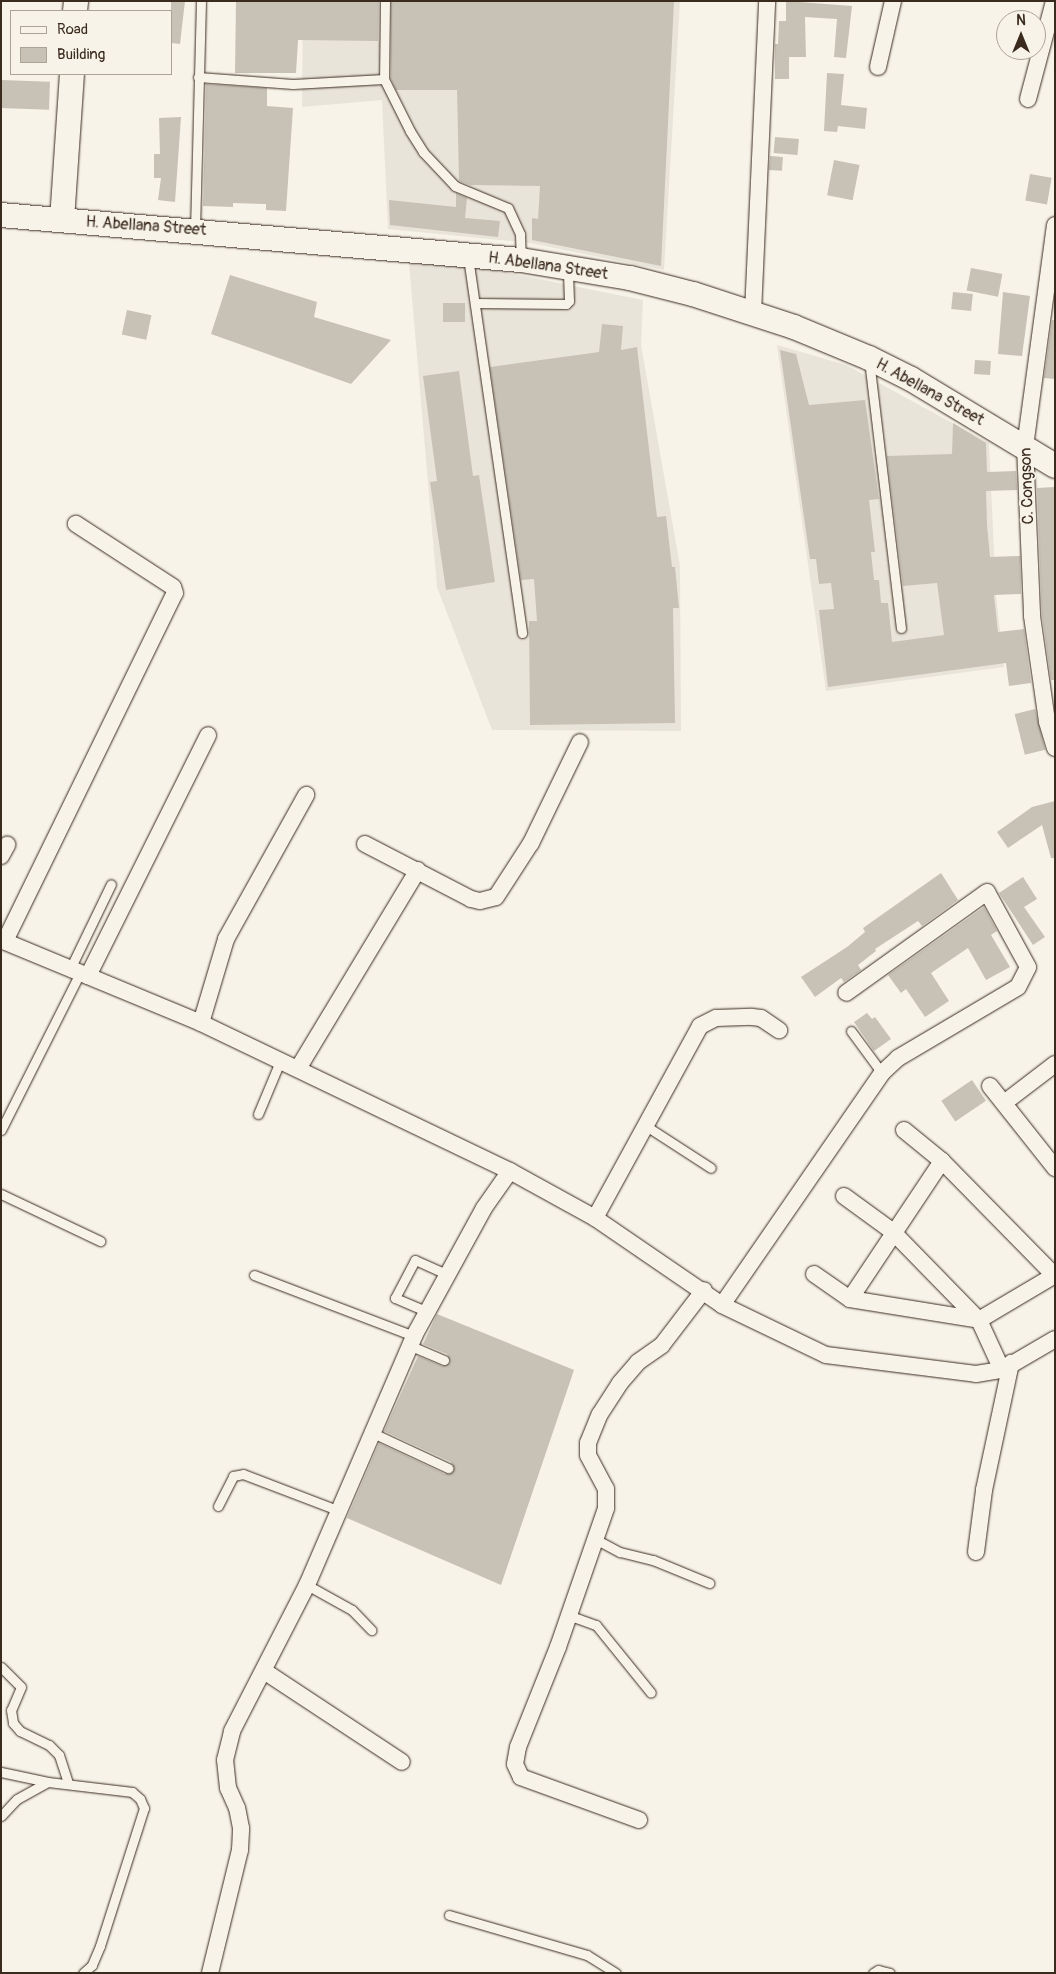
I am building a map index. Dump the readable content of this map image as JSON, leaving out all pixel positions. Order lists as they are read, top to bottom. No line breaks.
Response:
{"streets":{"main road":["H. Abellana Street"],"street":["C. Congson"]},"crossings":[["H. Abellana Street","C. Congson"]],"legend":["Road","Building"],"north":"top"}
